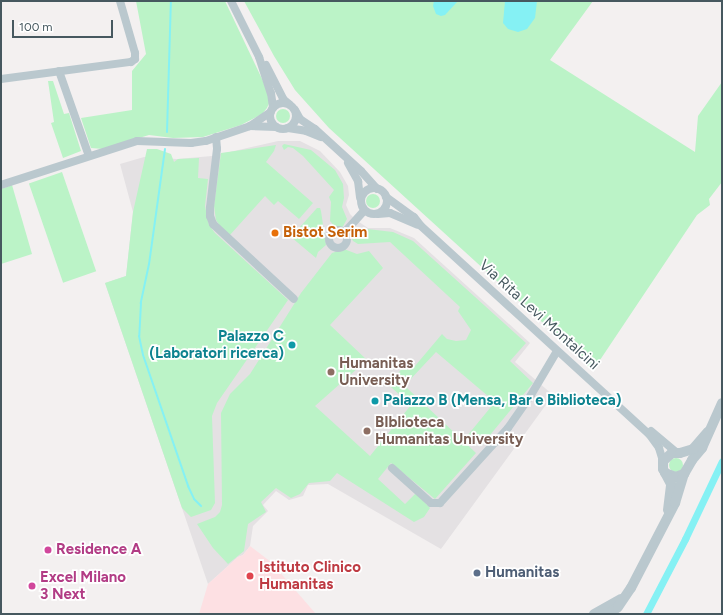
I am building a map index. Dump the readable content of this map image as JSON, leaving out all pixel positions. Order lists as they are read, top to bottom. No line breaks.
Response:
{"streets":{"street":["Via Rita Levi Montalcini"]},"places":["Bistot Serim","Palazzo C (Laboratori ricerca)","Humanitas University","Palazzo B (Mensa, Bar e Biblioteca)","BIblioteca Humanitas University","Residence A","Humanitas","Istituto Clinico Humanitas","Excel Milano 3 Next"],"scale_bar":"100 m"}
